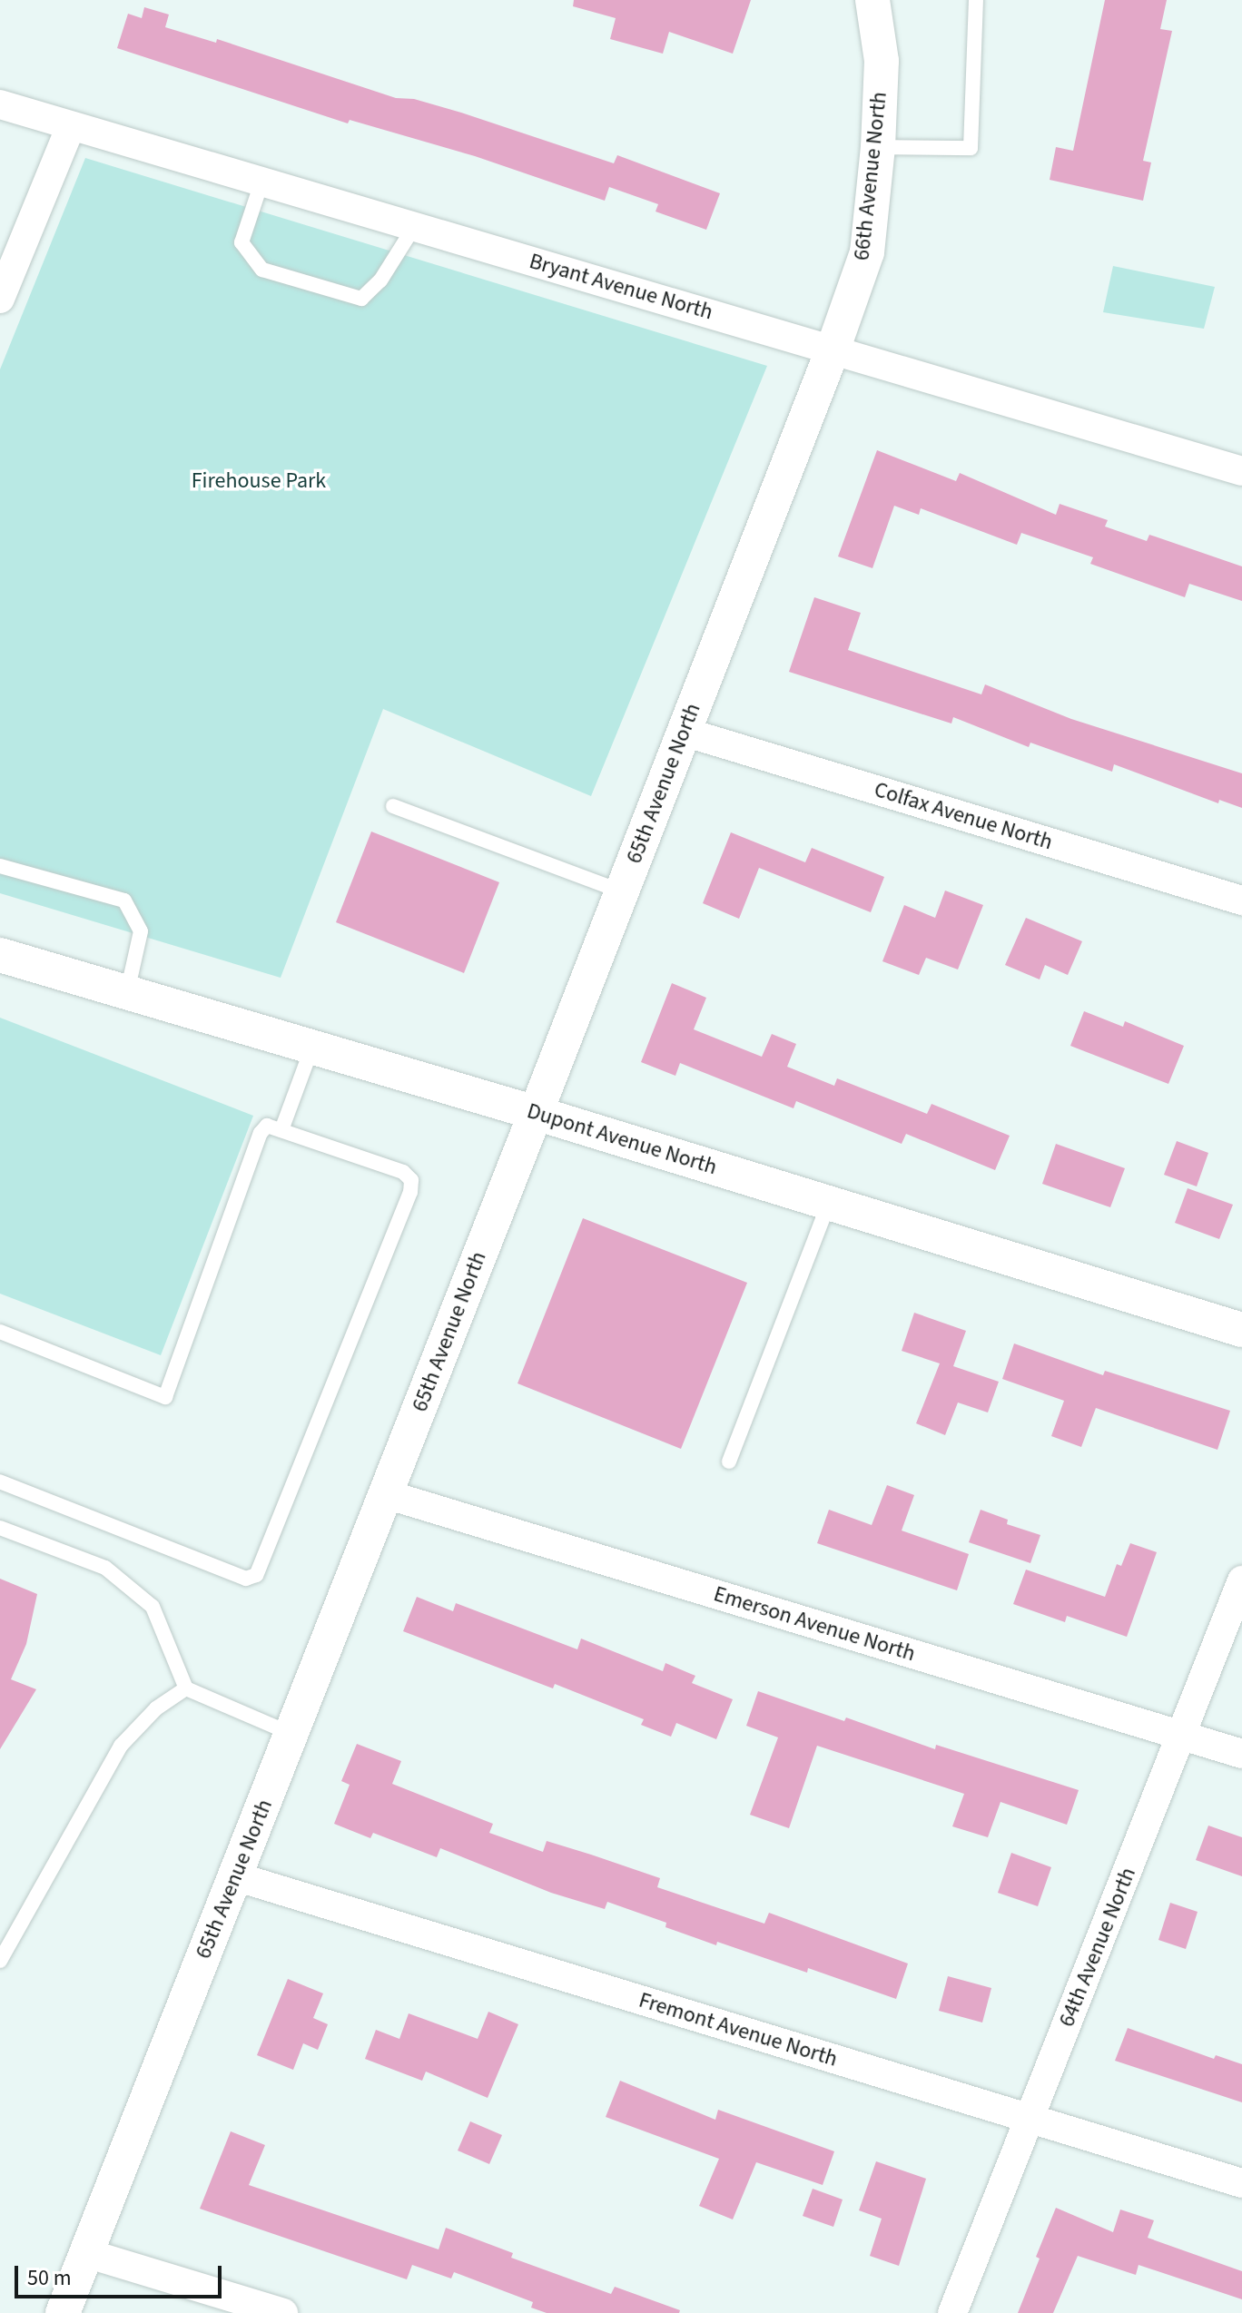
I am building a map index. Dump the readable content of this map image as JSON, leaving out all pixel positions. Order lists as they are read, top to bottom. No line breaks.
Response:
{"streets":{"street":["66th Avenue North","Bryant Avenue North","65th Avenue North","Colfax Avenue North","Dupont Avenue North","Emerson Avenue North","64th Avenue North","Fremont Avenue North"]},"crossings":[["66th Avenue North","Bryant Avenue North"],["66th Avenue North","65th Avenue North"],["Bryant Avenue North","65th Avenue North"],["65th Avenue North","Colfax Avenue North"],["65th Avenue North","Dupont Avenue North"],["65th Avenue North","Emerson Avenue North"],["65th Avenue North","Fremont Avenue North"],["Emerson Avenue North","64th Avenue North"],["64th Avenue North","Fremont Avenue North"]],"parks":["Firehouse Park"],"scale_bar":"50 m"}
